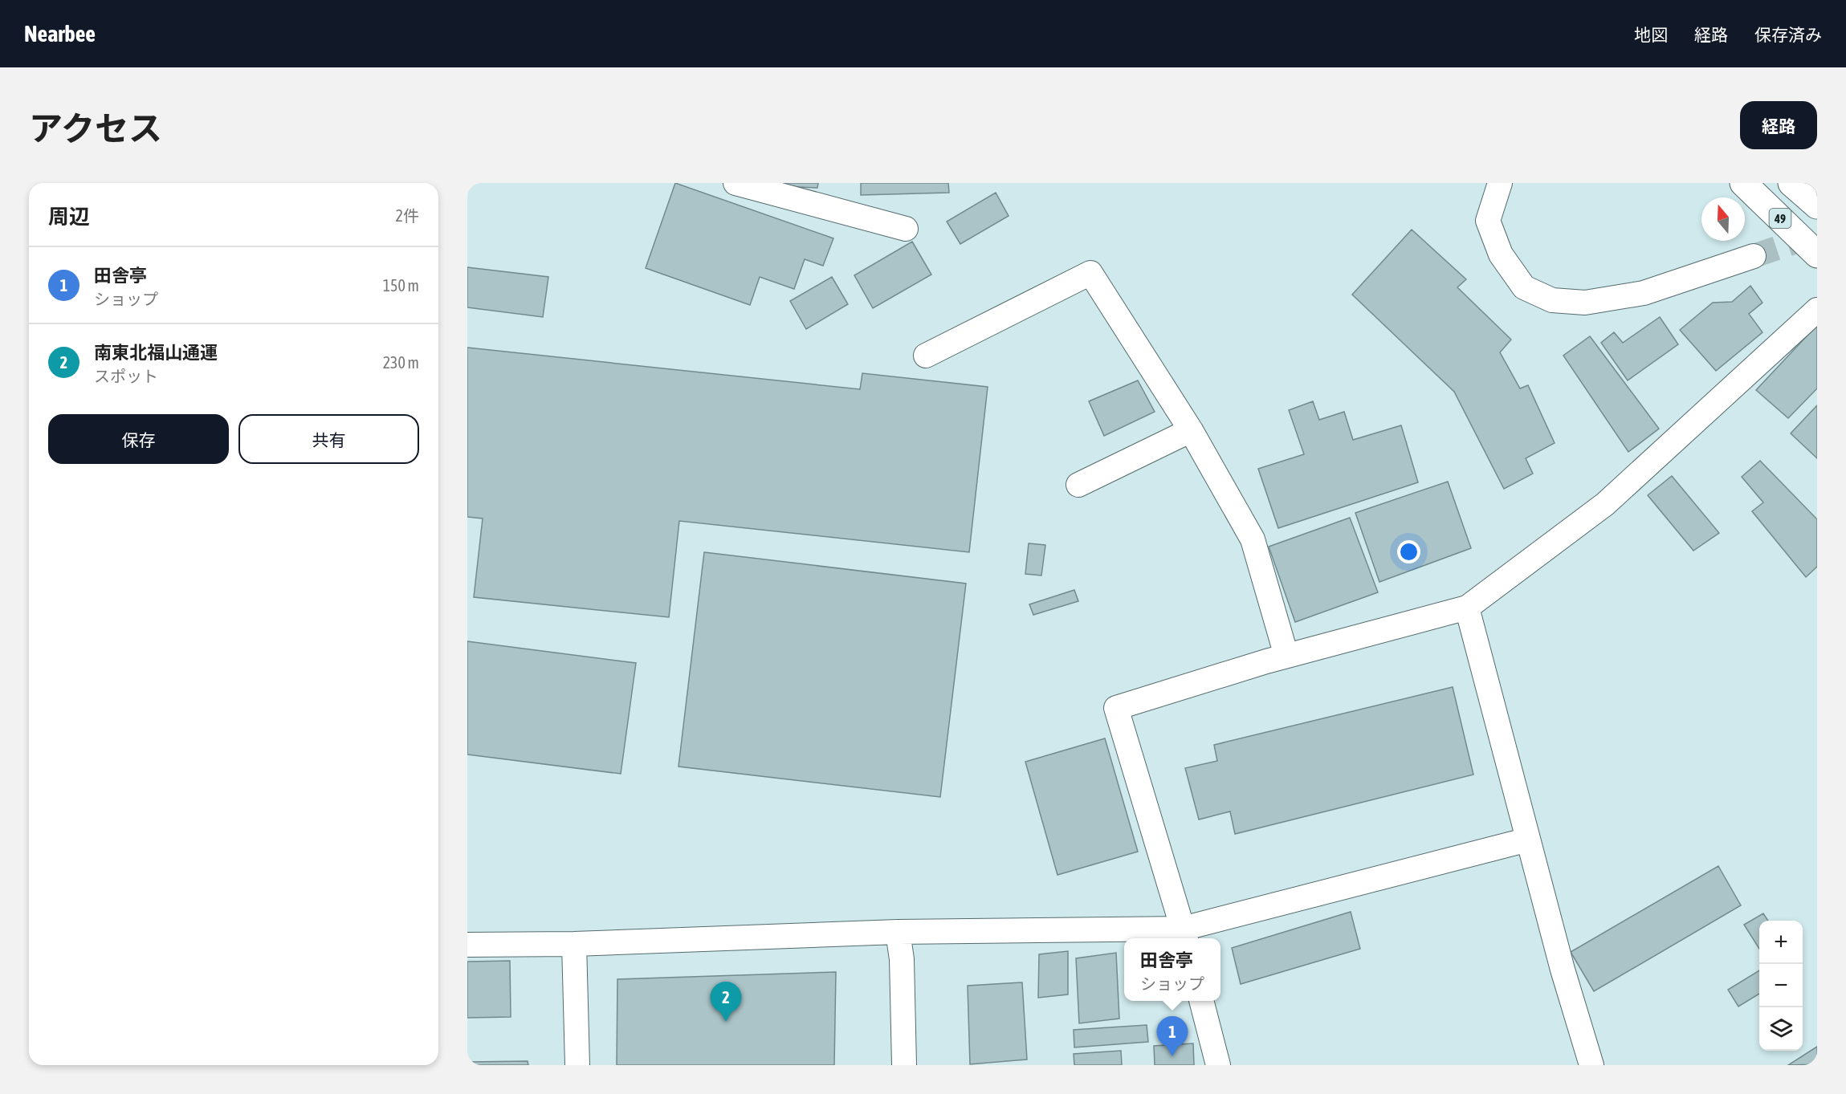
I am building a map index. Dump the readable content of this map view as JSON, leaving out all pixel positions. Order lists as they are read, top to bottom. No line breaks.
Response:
{"streets":{"highway":["49"]},"north":"top","page":{"header":"Nearbee","nav":["地図","経路","保存済み"],"title":"アクセス","buttons":["経路",["保存","共有"]],"heading":["周辺","2件"],"list":[{"mark":"1","name":"田舎亭","note":"ショップ","value":"150 m"},{"mark":"2","name":"南東北福山通運","note":"スポット","value":"230 m"}],"map_buttons":["+","−"],"popup":["田舎亭","ショップ"],"pins":["2","1"]}}
